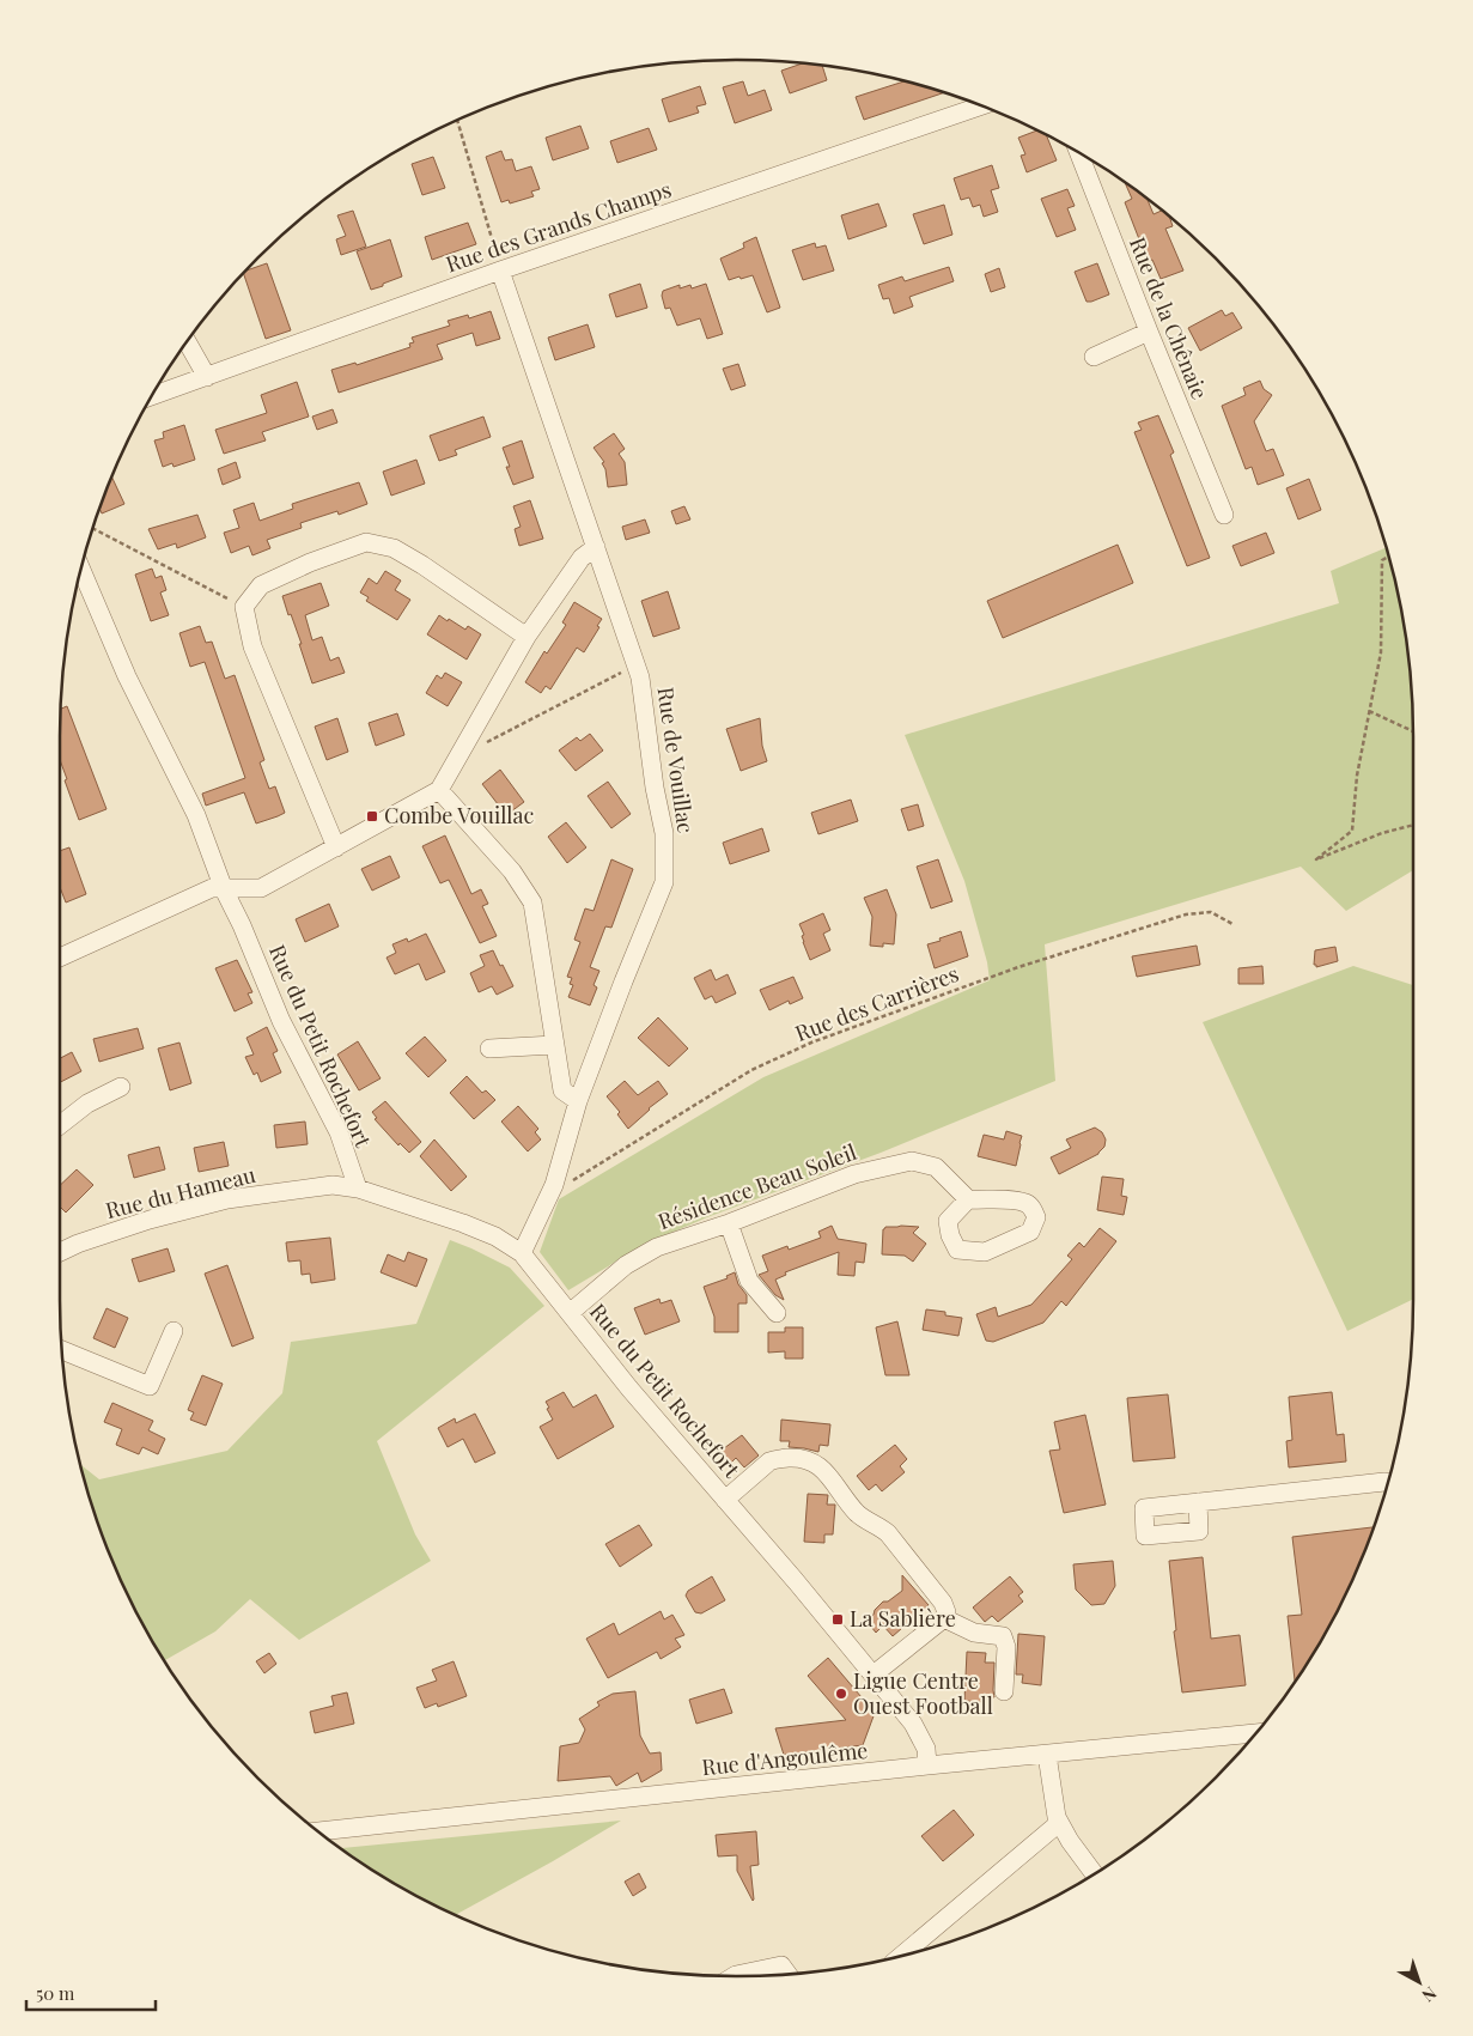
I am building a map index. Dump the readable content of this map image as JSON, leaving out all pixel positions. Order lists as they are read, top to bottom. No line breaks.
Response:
{"streets":{"street":["Rue des Grands Champs","Rue de la Chênaie","Rue de Vouillac","Rue du Petit Rochefort","Résidence Beau Soleil","Rue du Hameau","Rue d'Angoulême"],"path":["Rue des Carrières"]},"crossings":[["Rue des Grands Champs","Rue de Vouillac"],["Rue de Vouillac","Rue des Carrières"],["Rue de Vouillac","Rue du Petit Rochefort"],["Rue du Petit Rochefort","Résidence Beau Soleil"],["Rue du Petit Rochefort","Rue du Hameau"],["Rue du Petit Rochefort","Rue d'Angoulême"]],"places":{"transit":["Combe Vouillac","La Sablière"],"other":["Ligue Centre Ouest Football"]},"scale_bar":"50 m","north":"bottom right"}
